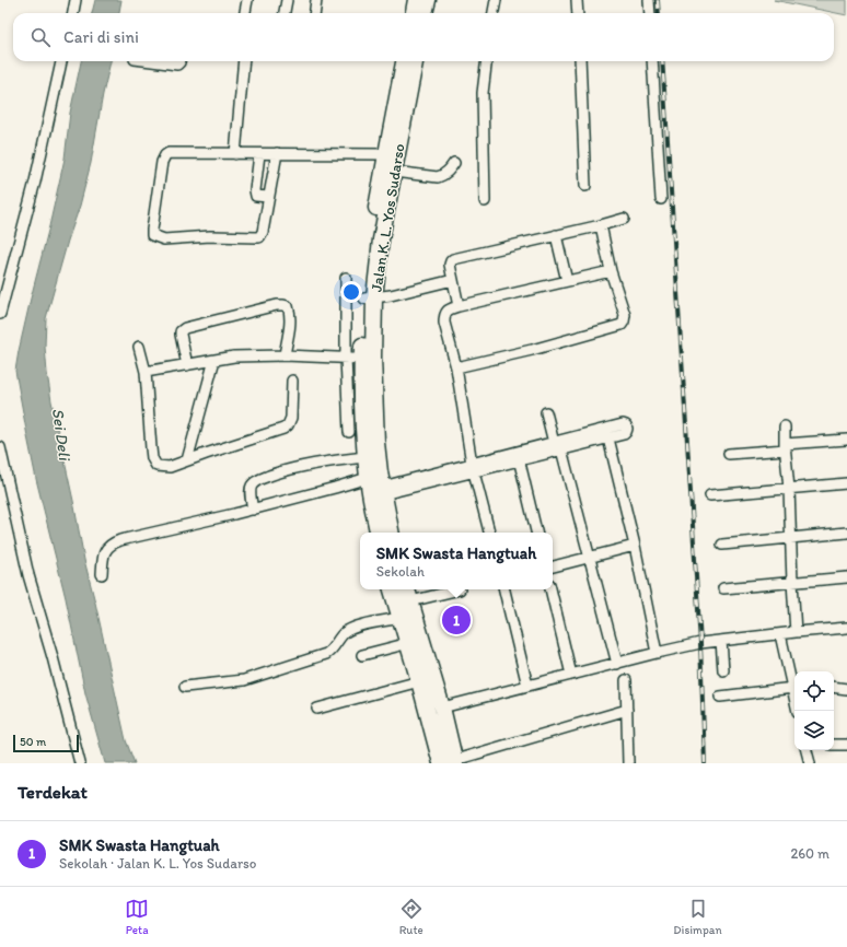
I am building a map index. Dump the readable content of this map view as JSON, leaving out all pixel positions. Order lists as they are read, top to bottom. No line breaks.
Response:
{"streets":{"highway":["Jalan K. L. Yos Sudarso"]},"water":["Sei Deli"],"scale_bar":"50 m","page":{"search":"Cari di sini","popup":["SMK Swasta Hangtuah","Sekolah"],"pins":"1","scale":"50 m","heading":"Terdekat","list":[{"mark":"1","name":"SMK Swasta Hangtuah","note":"Sekolah · Jalan K. L. Yos Sudarso","value":"260 m"}],"nav":["Peta","Rute","Disimpan"]}}
